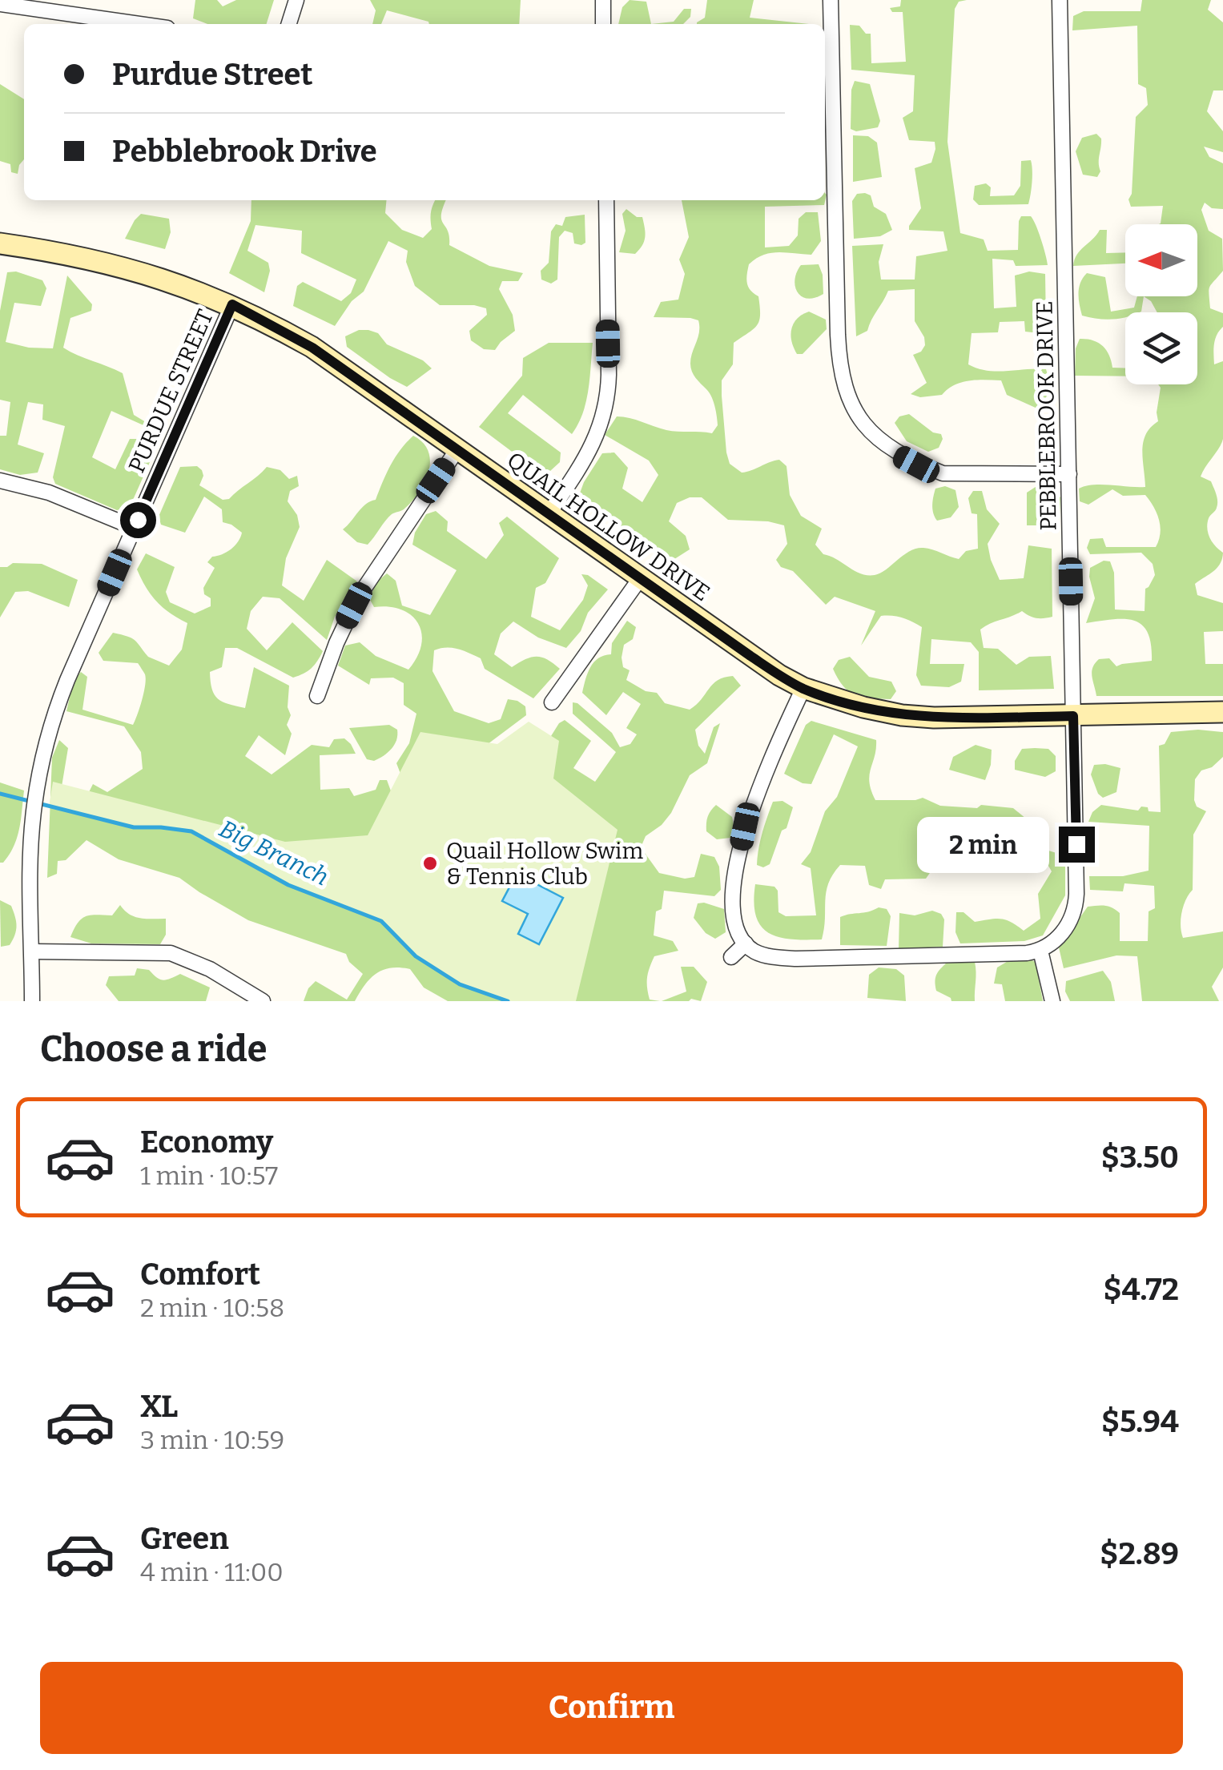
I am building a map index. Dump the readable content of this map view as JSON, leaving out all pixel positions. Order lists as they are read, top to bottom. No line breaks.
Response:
{"streets":{"street":["PURDUE STREET","PEBBLEBROOK DRIVE","QUAIL HOLLOW DRIVE"]},"crossings":[["PURDUE STREET","QUAIL HOLLOW DRIVE"],["PEBBLEBROOK DRIVE","QUAIL HOLLOW DRIVE"]],"water":["Big Branch"],"places":["Quail Hollow Swim & Tennis Club"],"north":"left","page":{"banner":["Purdue Street","Pebblebrook Drive"],"bubble":"2 min","heading":"Choose a ride","list":[{"name":"Economy","note":"1 min · 10:57","value":"$3.50"},{"name":"Comfort","note":"2 min · 10:58","value":"$4.72"},{"name":"XL","note":"3 min · 10:59","value":"$5.94"},{"name":"Green","note":"4 min · 11:00","value":"$2.89"}],"buttons":"Confirm"}}
